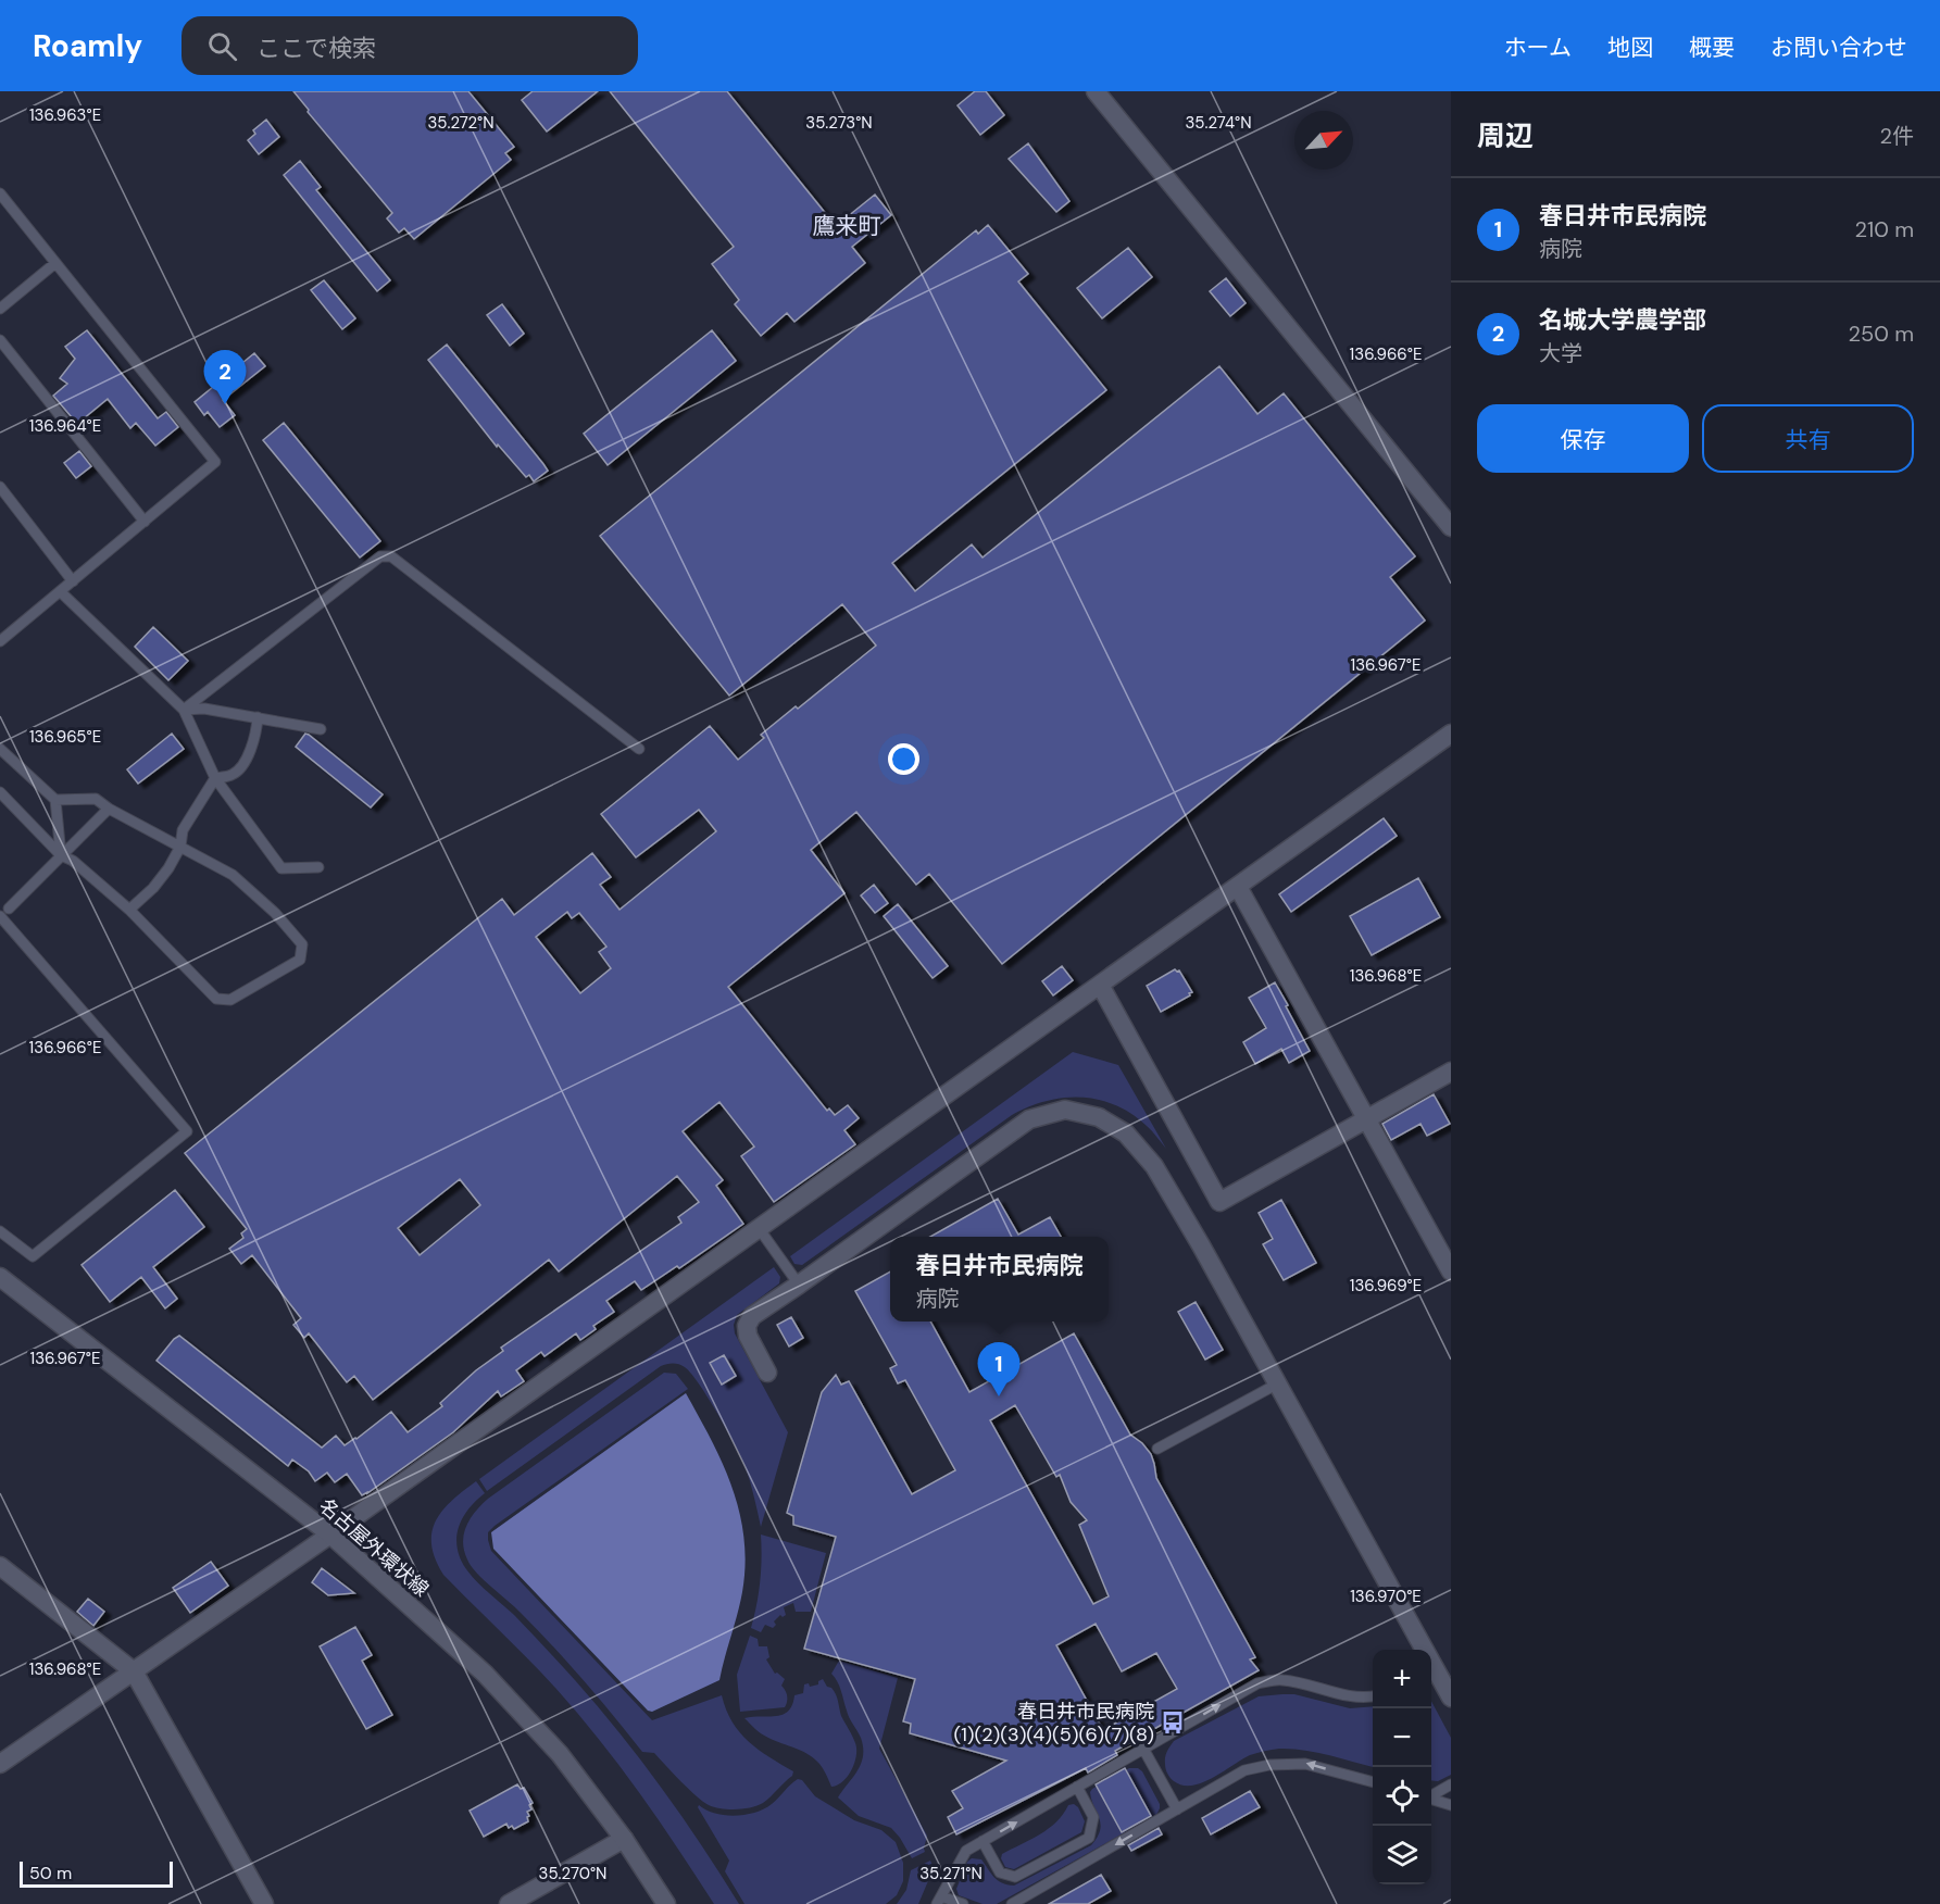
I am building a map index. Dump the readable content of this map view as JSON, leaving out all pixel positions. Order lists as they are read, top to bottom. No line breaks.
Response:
{"streets":{"street":["名古屋外環状線"]},"districts":["鷹来町"],"places":{"bus stop":["春日井市民病院 (1)(2)(3)(4)(5)(6)(7)(8)"]},"scale_bar":"50 m","north":"top right","page":{"header":"Roamly","search":"ここで検索","nav":["ホーム","地図","概要","お問い合わせ"],"heading":["周辺","2件"],"list":[{"mark":"1","name":"春日井市民病院","note":"病院","value":"210 m"},{"mark":"2","name":"名城大学農学部","note":"大学","value":"250 m"}],"pins":["2","1"],"buttons":["保存","共有"],"popup":["春日井市民病院","病院"],"map_buttons":["+","−"],"scale":"50 m"},"coordinates":["136.963°E","35.274°N","35.272°N","35.273°N","136.966°E","136.964°E","136.967°E","136.965°E","136.968°E","136.969°E","136.970°E","35.270°N","35.271°N"]}
